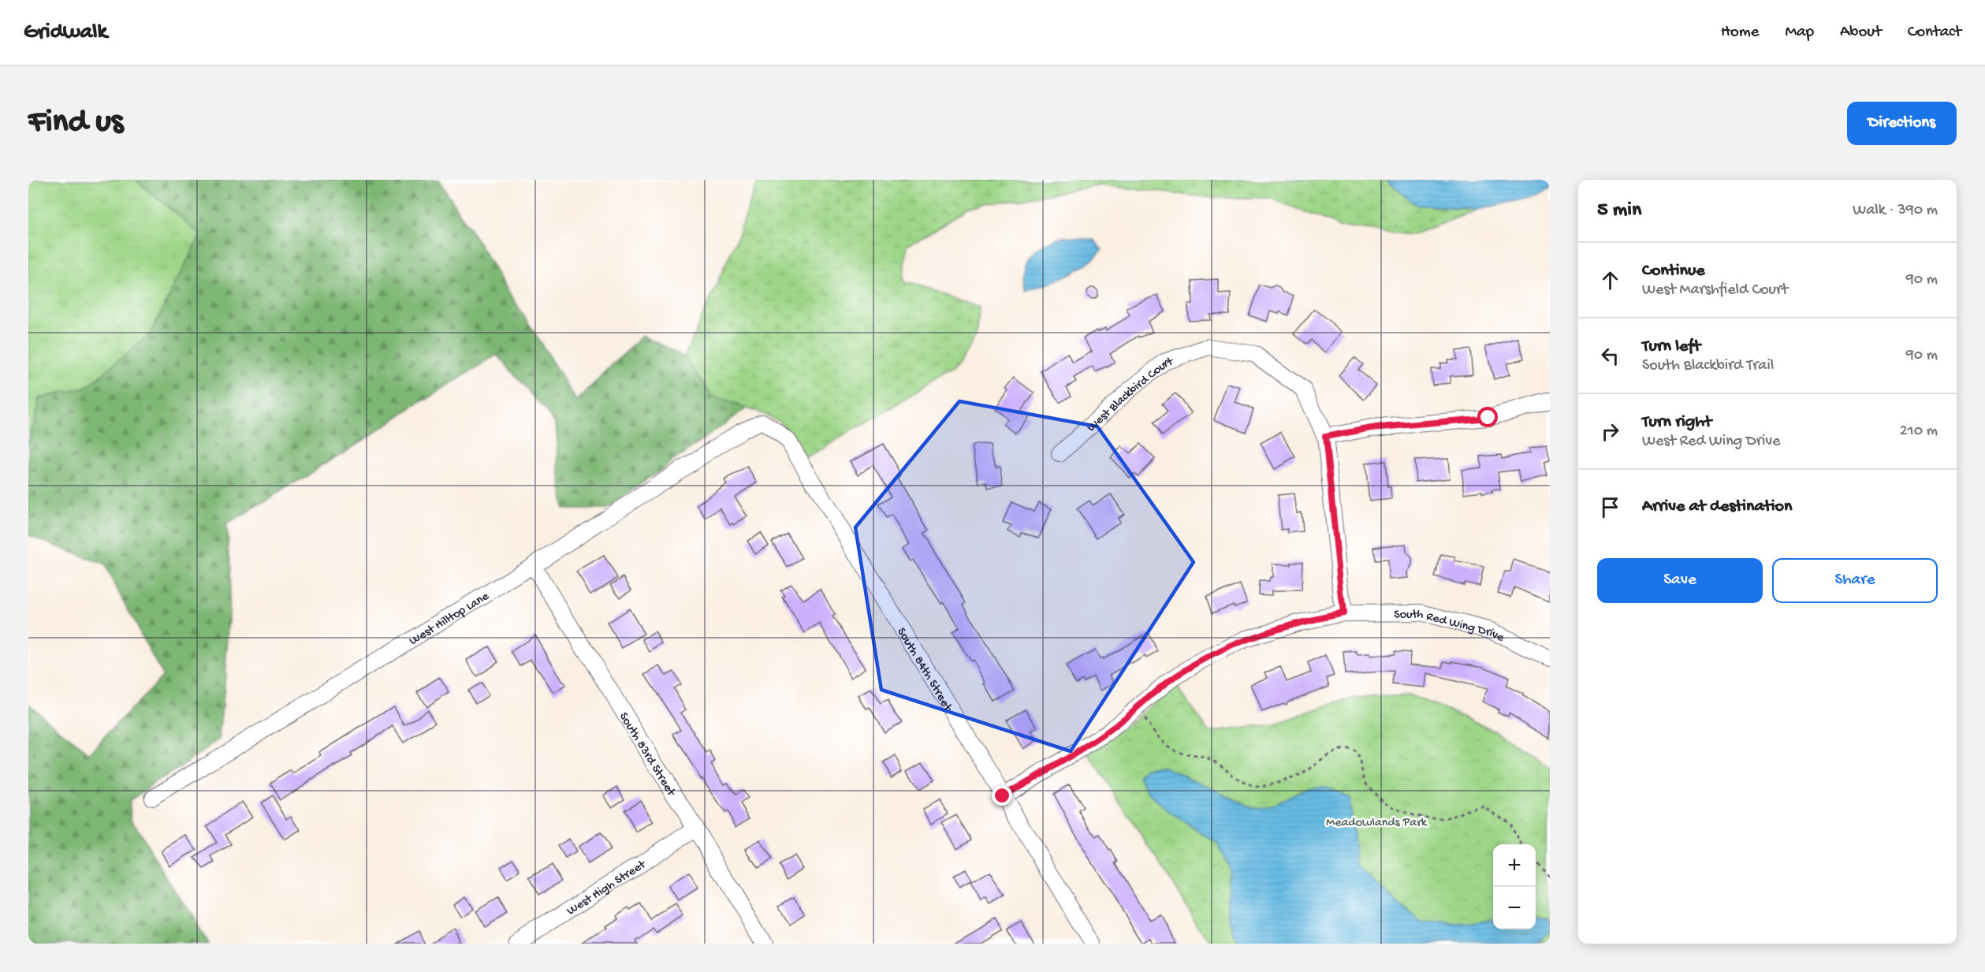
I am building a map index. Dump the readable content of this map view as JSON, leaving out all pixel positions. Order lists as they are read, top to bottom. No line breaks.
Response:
{"streets":{"street":["West Blackbird Court","West Hilltop Lane","South Red Wing Drive","South 84th Street","South 83rd Street","West High Street"]},"crossings":[["West Hilltop Lane","South 84th Street"],["West Hilltop Lane","South 83rd Street"],["South Red Wing Drive","South 84th Street"],["South 83rd Street","West High Street"]],"parks":["Meadowlands Park"],"page":{"header":"Gridwalk","nav":["Home","Map","About","Contact"],"buttons":["Directions",["Save","Share"]],"title":"Find us","heading":["5 min","Walk · 390 m"],"list":[["Continue","West Marshfield Court","90 m"],["Turn left","South Blackbird Trail","90 m"],["Turn right","West Red Wing Drive","210 m"],"Arrive at destination"],"map_buttons":["+","−"]}}
